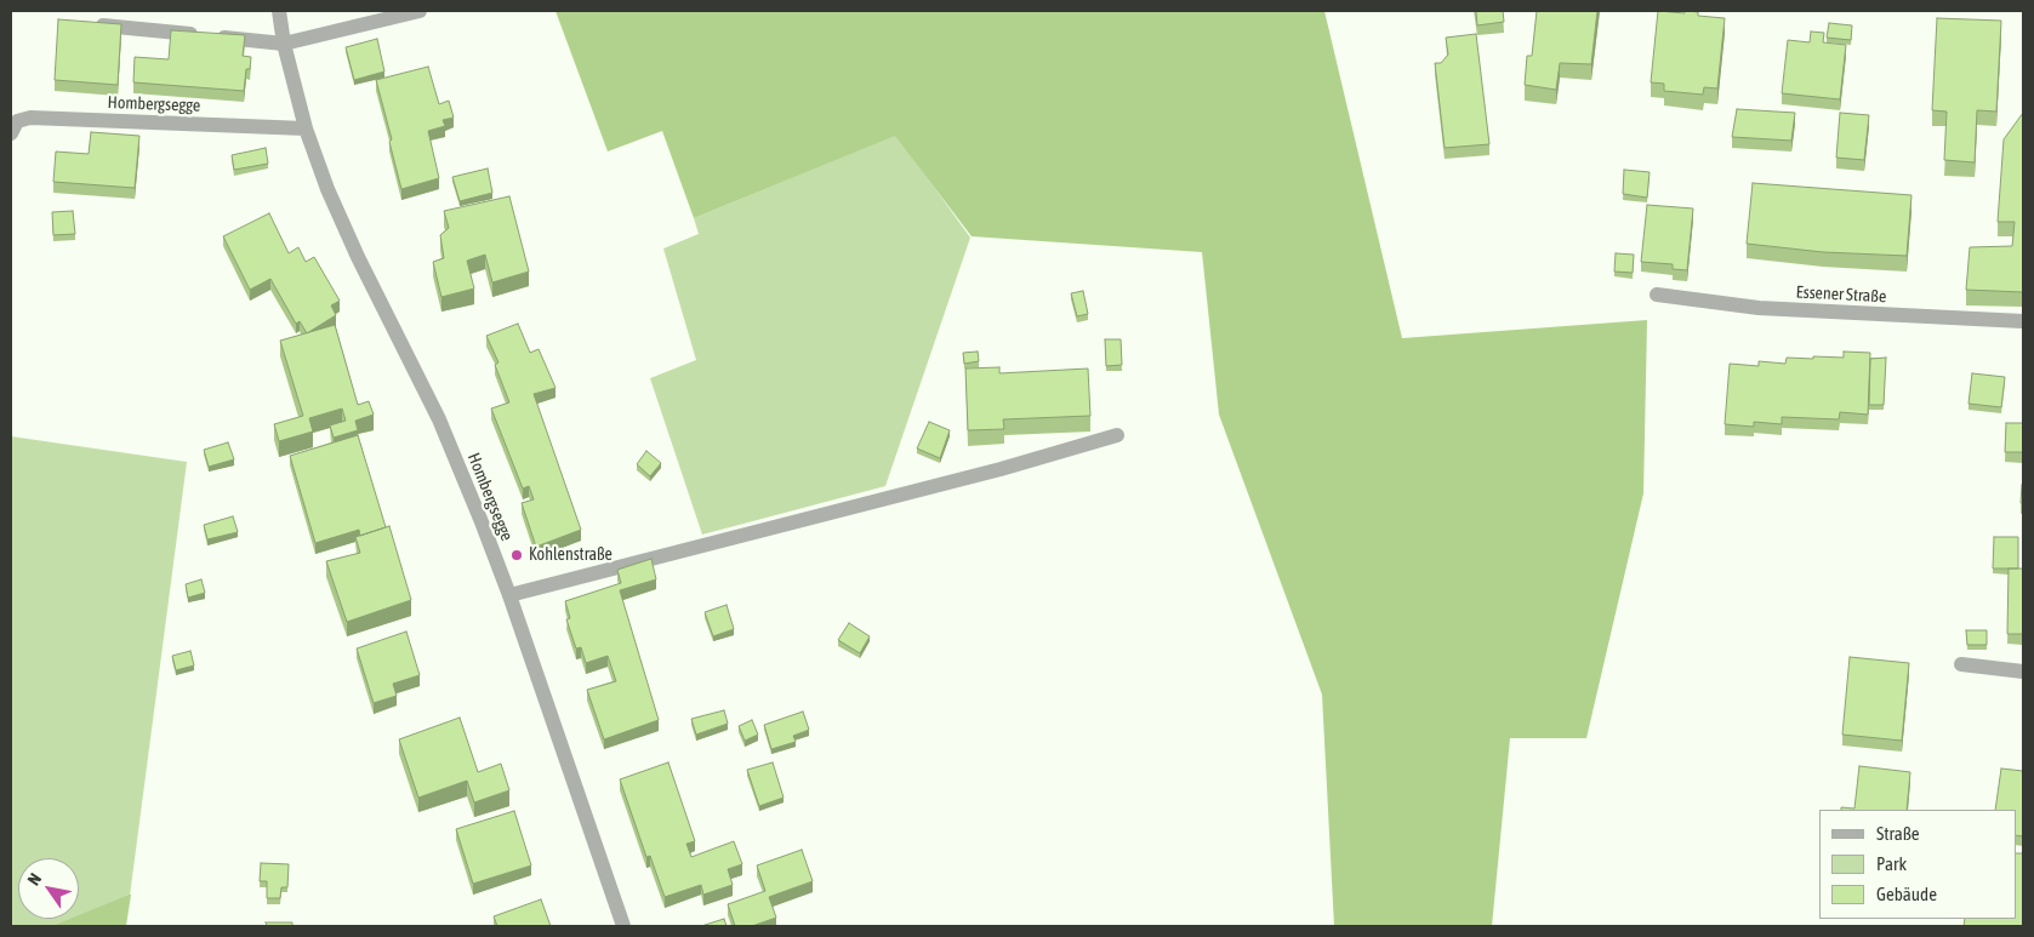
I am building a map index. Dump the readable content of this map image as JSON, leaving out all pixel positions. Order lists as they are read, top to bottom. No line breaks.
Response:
{"streets":{"street":["Hombergsegge","Essener Straße"]},"places":["Kohlenstraße"],"legend":["Straße","Park","Gebäude"],"north":"top left"}
